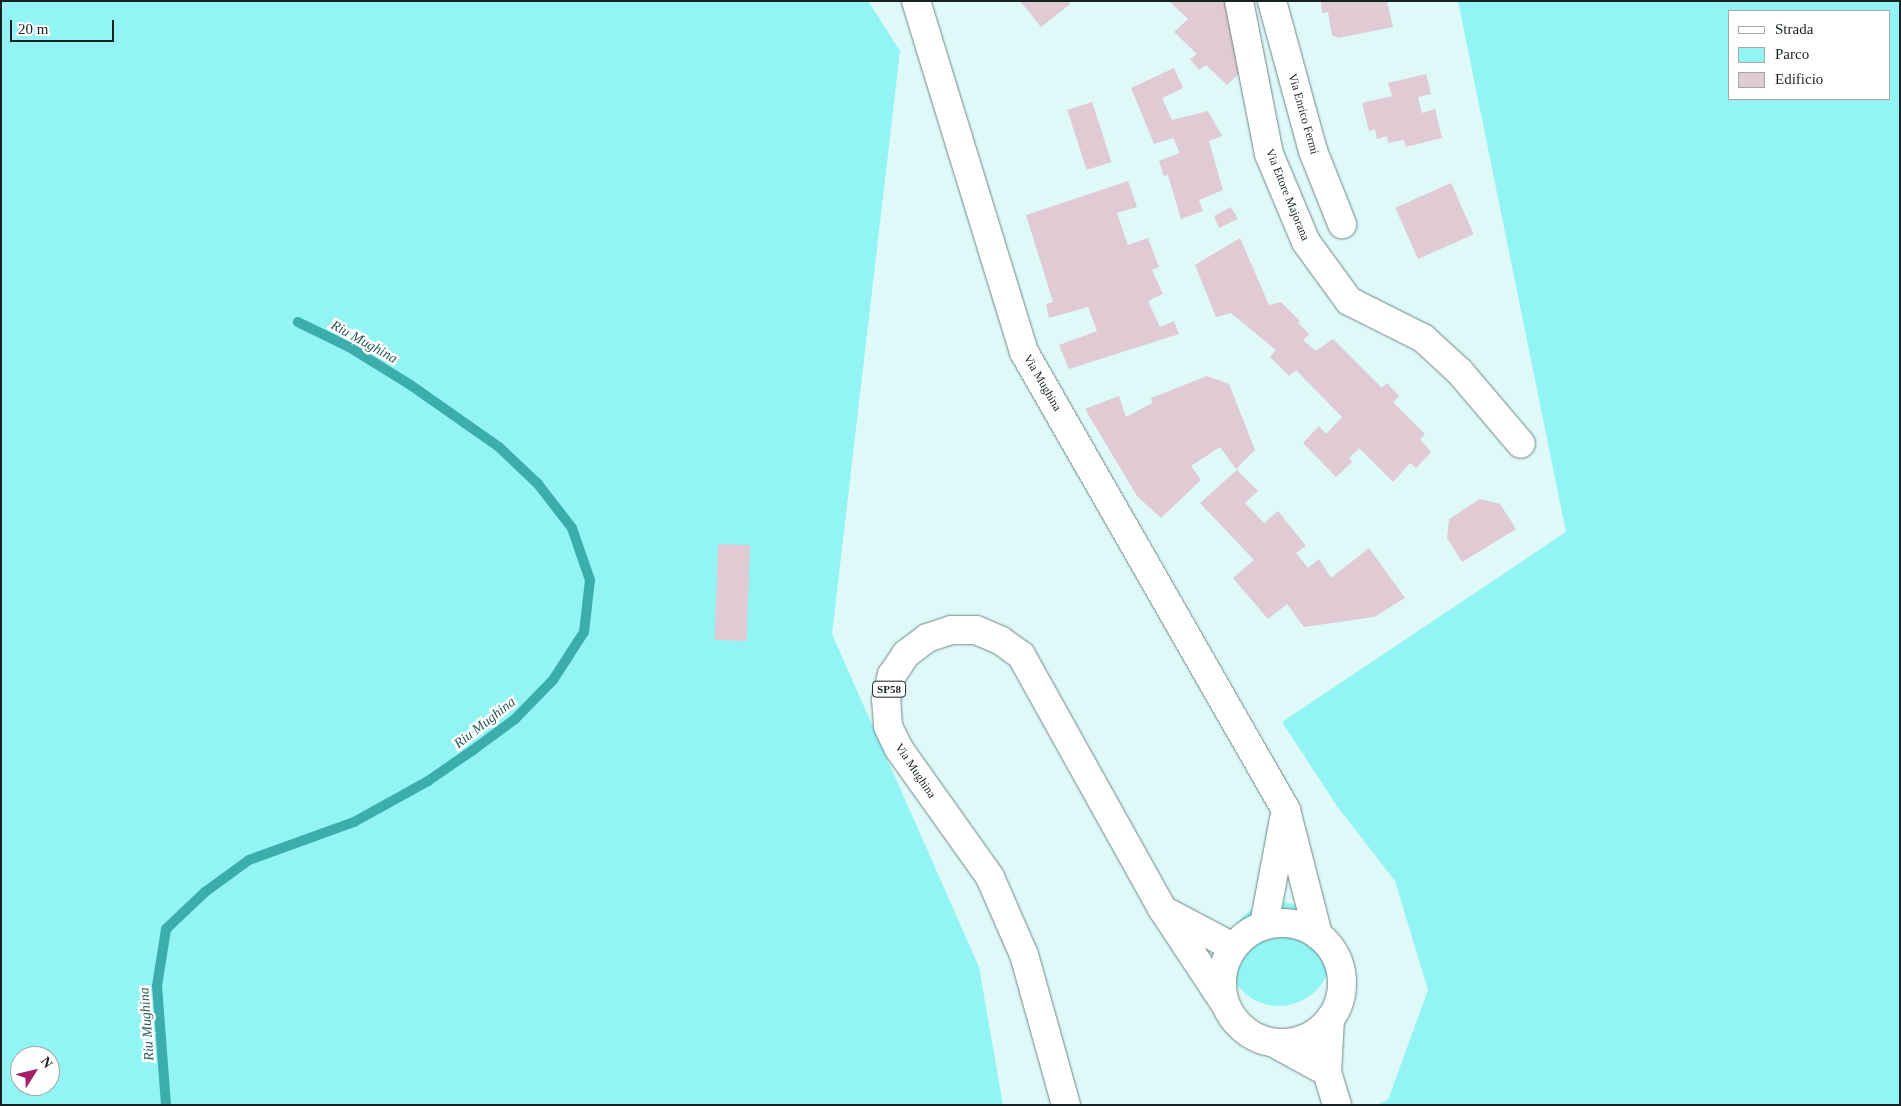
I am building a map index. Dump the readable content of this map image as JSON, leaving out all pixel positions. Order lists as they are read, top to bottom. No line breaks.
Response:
{"streets":{"main road":["Via Enrico Fermi","Via Ettore Majorana","Via Mughina","SP58"]},"water":["Riu Mughina"],"legend":["Strada","Parco","Edificio"],"scale_bar":"20 m","north":"top right"}
